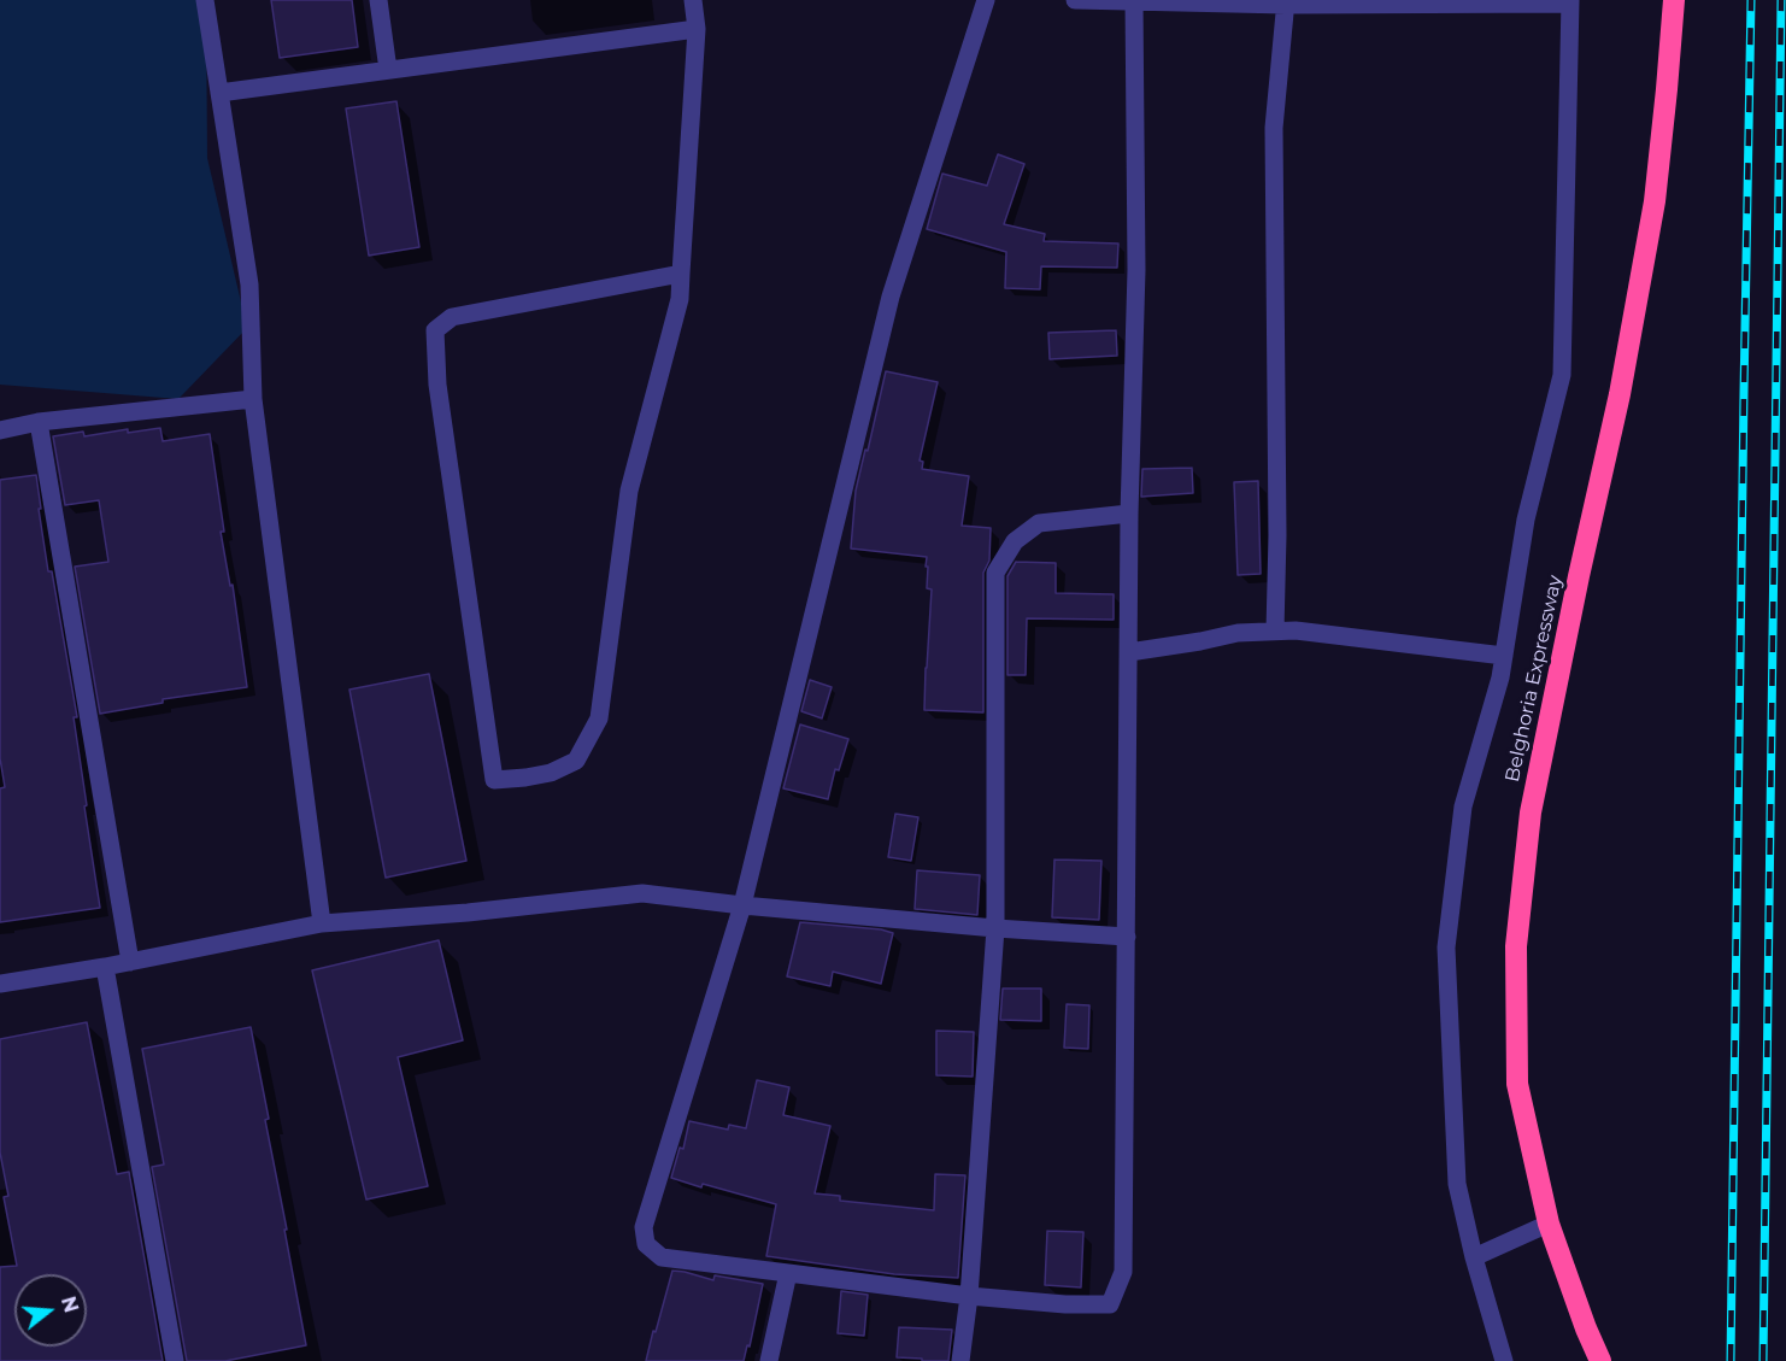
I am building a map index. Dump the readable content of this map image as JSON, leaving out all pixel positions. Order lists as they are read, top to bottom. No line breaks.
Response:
{"streets":{"highway":["Belghoria Expressway"]},"north":"right"}
